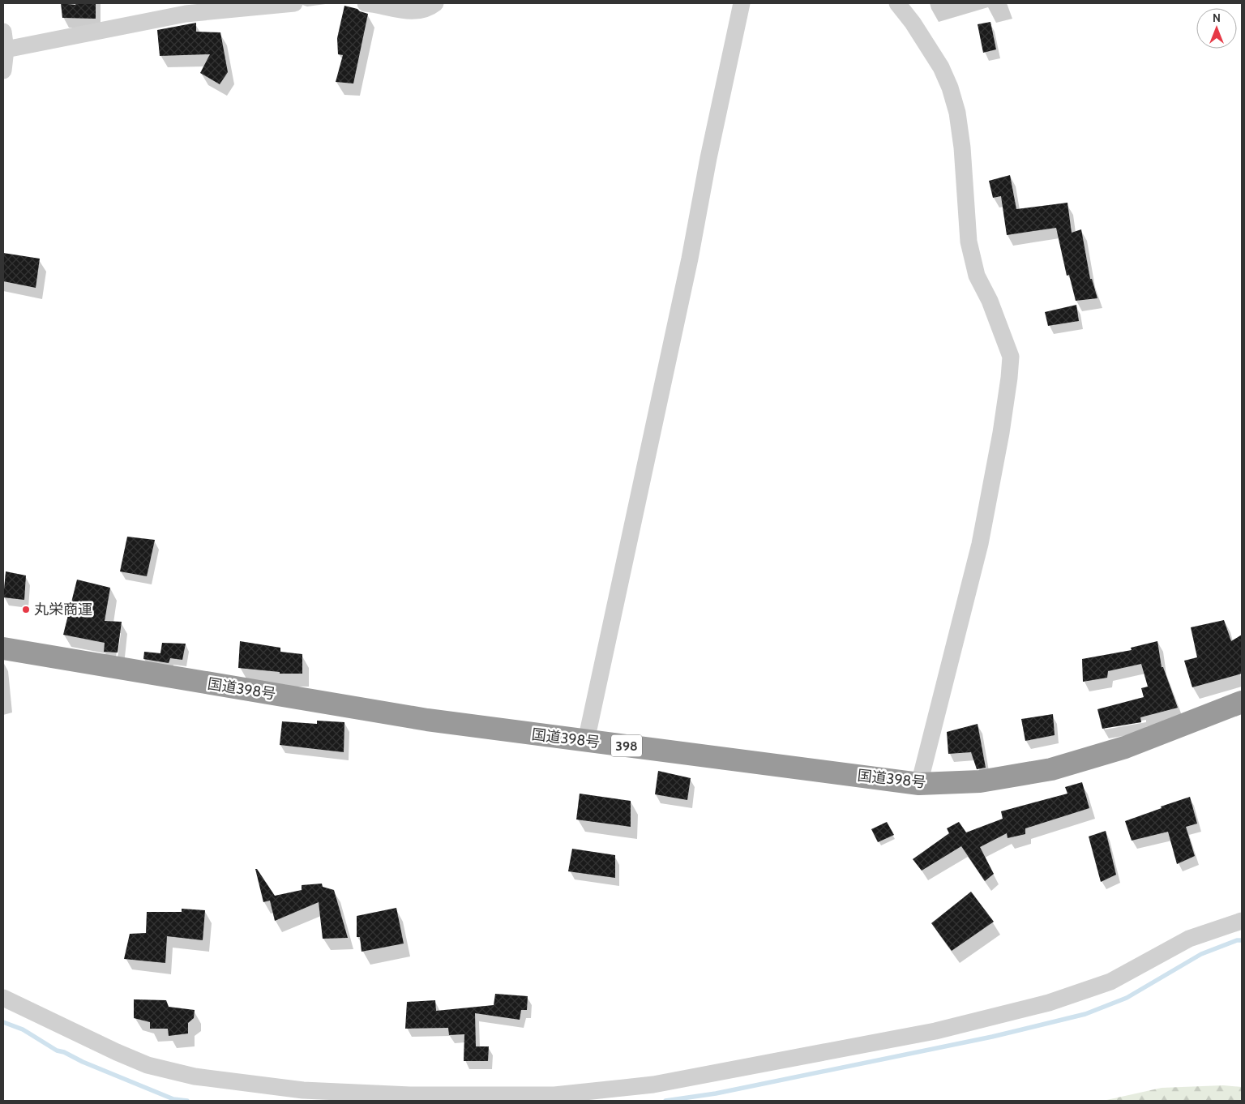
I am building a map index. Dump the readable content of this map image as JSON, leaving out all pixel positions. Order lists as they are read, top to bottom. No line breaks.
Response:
{"streets":{"highway":["国道398号","398"]},"places":["丸栄商運"],"north":"top"}
